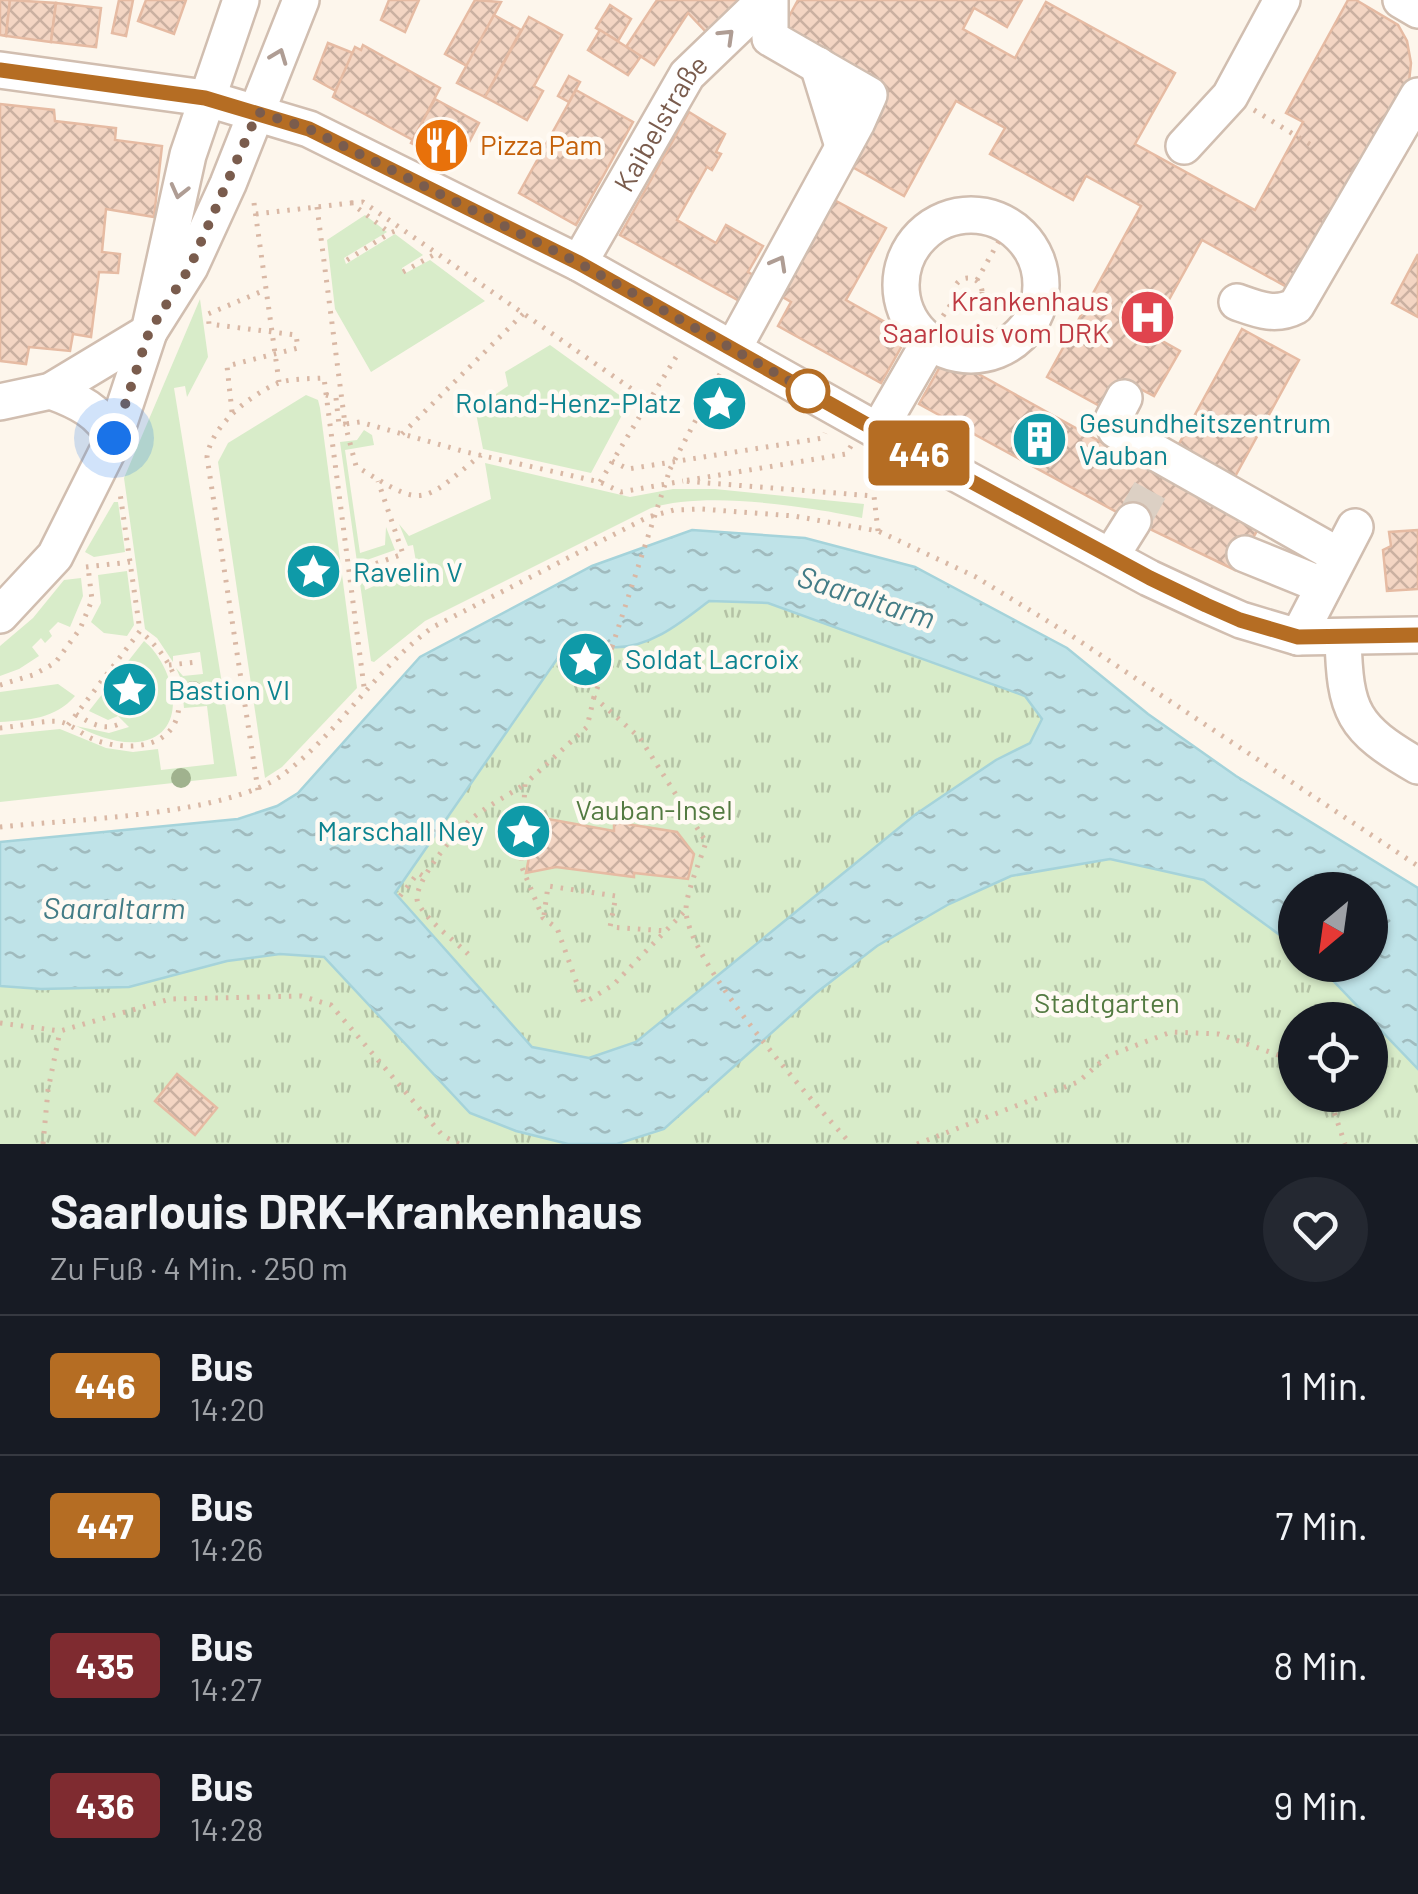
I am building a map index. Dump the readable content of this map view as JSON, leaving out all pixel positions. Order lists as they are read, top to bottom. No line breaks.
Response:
{"streets":{"street":["Kaibelstraße"]},"one_way":["Kaibelstraße"],"water":["Saaraltarm"],"parks":["Vauban-Insel","Stadtgarten"],"places":{"restaurant":["Pizza Pam"],"hospital":["Krankenhaus Saarlouis vom DRK"],"place":["Roland-Henz-Platz","Ravelin V","Soldat Lacroix","Bastion VI","Marschall Ney"],"building":["Gesundheitszentrum Vauban"]},"lines":["bus line 446"],"north":"bottom left","page":{"on_map":"446","heading":["Saarlouis DRK-Krankenhaus","Zu Fuß · 4 Min. · 250 m"],"list":[{"mark":"446","name":"Bus","note":"14:20","value":"1 Min."},{"mark":"447","name":"Bus","note":"14:26","value":"7 Min."},{"mark":"435","name":"Bus","note":"14:27","value":"8 Min."},{"mark":"436","name":"Bus","note":"14:28","value":"9 Min."}]}}
